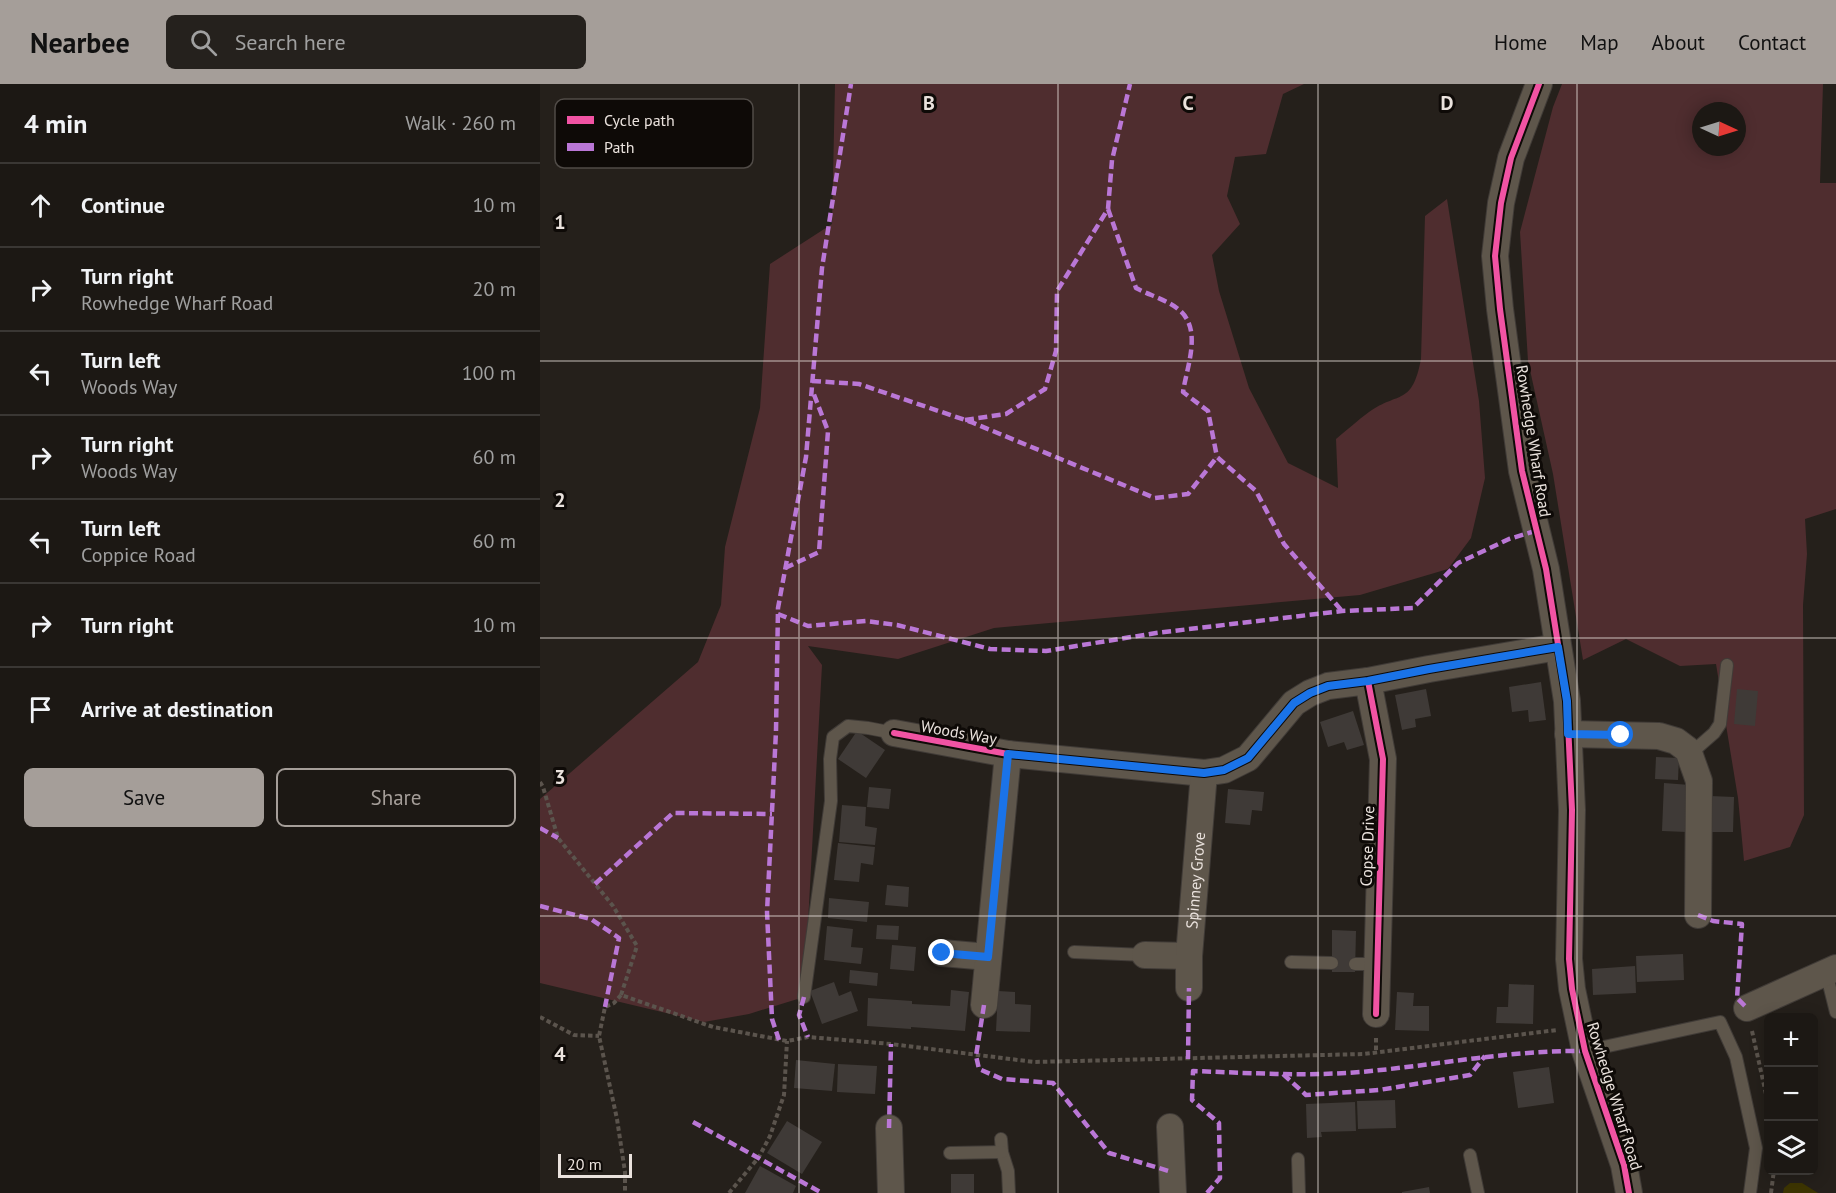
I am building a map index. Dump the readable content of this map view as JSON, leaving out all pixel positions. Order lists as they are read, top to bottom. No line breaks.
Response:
{"streets":{"street":["Rowhedge Wharf Road","Woods Way","Copse Drive","Spinney Grove"]},"crossings":[["Rowhedge Wharf Road","Woods Way"],["Woods Way","Copse Drive"],["Woods Way","Spinney Grove"]],"legend":["Cycle path","Path"],"scale_bar":"20 m","north":"right","page":{"header":"Nearbee","search":"Search here","nav":["Home","Map","About","Contact"],"heading":["4 min","Walk · 260 m"],"list":[["Continue","10 m"],["Turn right","Rowhedge Wharf Road","20 m"],["Turn left","Woods Way","100 m"],["Turn right","Woods Way","60 m"],["Turn left","Coppice Road","60 m"],["Turn right","10 m"],"Arrive at destination"],"buttons":["Save","Share"],"map_buttons":["+","−"],"scale":"20 m"},"grid":{"columns":["B","C","D"],"rows":["1","2","3","4"]}}
